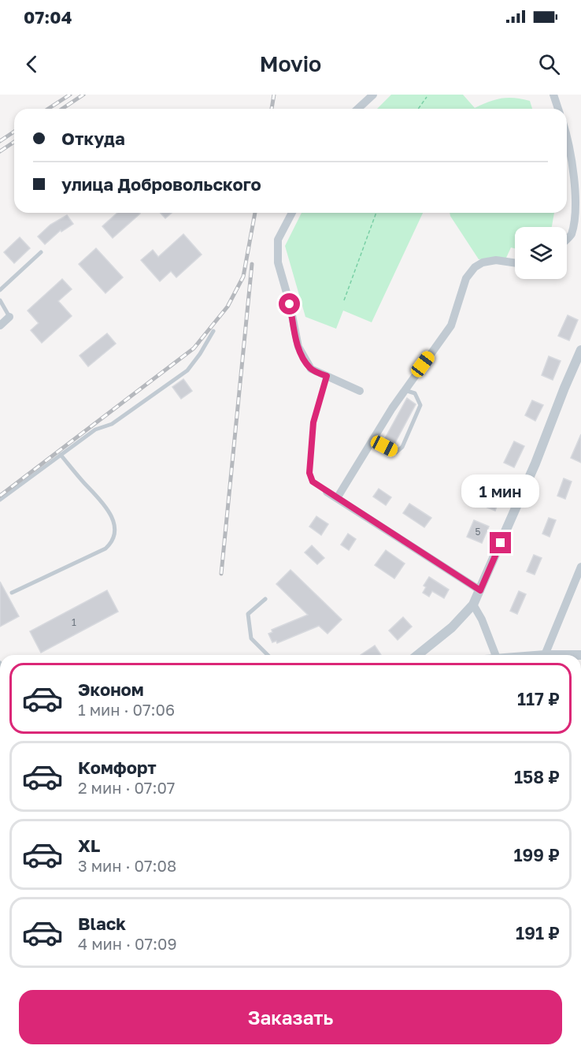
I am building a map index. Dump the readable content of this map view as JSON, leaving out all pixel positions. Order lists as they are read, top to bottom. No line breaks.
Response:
{"house_numbers":["5","1"],"page":{"status":"07:04","header":"Movio","banner":["Откуда","улица Добровольского"],"bubble":"1 мин","list":[{"name":"Эконом","note":"1 мин · 07:06","value":"117 ₽"},{"name":"Комфорт","note":"2 мин · 07:07","value":"158 ₽"},{"name":"XL","note":"3 мин · 07:08","value":"199 ₽"},{"name":"Black","note":"4 мин · 07:09","value":"191 ₽"}],"buttons":"Заказать"}}
